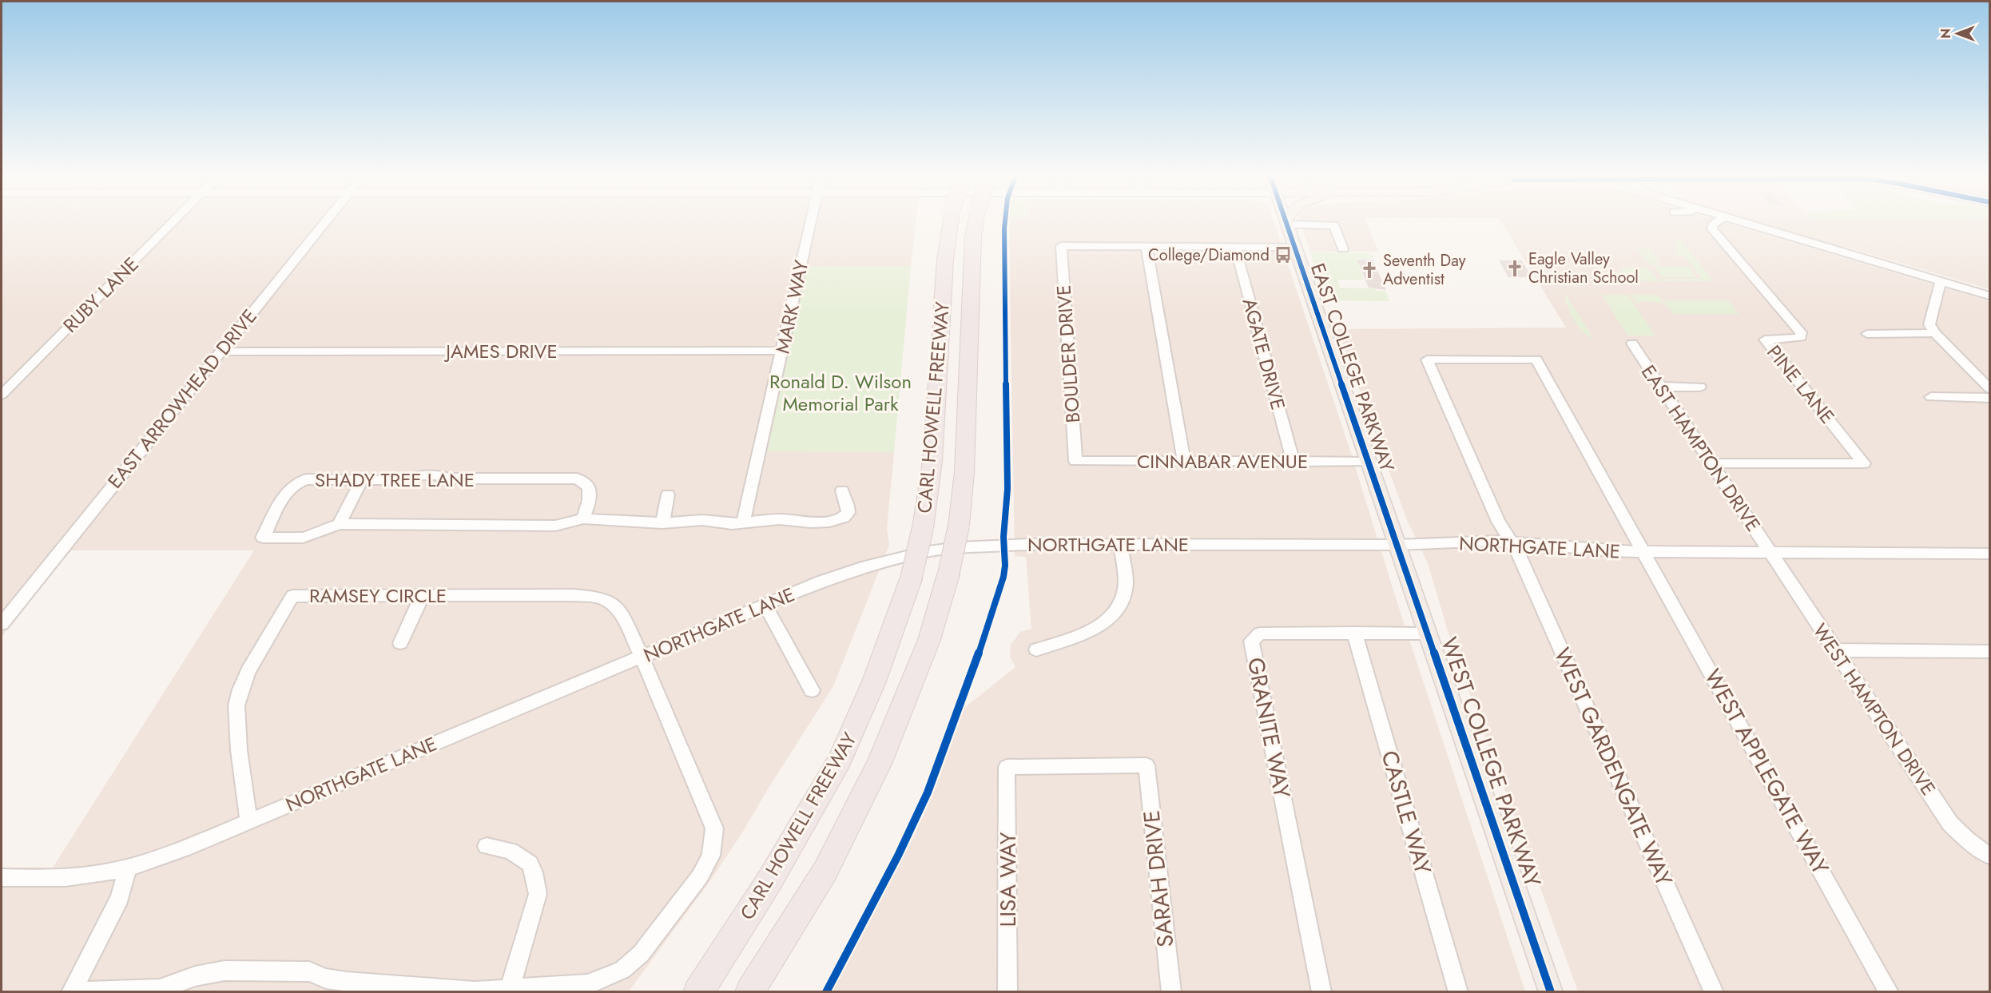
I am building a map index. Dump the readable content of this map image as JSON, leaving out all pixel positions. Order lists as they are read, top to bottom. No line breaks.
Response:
{"streets":{"highway":["CARL HOWELL FREEWAY"],"main road":["EAST COLLEGE PARKWAY","WEST COLLEGE PARKWAY"],"street":["RUBY LANE","MARK WAY","JAMES DRIVE","BOULDER DRIVE","AGATE DRIVE","PINE LANE","EAST ARROWHEAD DRIVE","EAST HAMPTON DRIVE","CINNABAR AVENUE","SHADY TREE LANE","NORTHGATE LANE","RAMSEY CIRCLE","WEST HAMPTON DRIVE","GRANITE WAY","WEST GARDENGATE WAY","WEST APPLEGATE WAY","CASTLE WAY","SARAH DRIVE","LISA WAY"]},"crossings":[["MARK WAY","JAMES DRIVE"],["MARK WAY","SHADY TREE LANE"],["JAMES DRIVE","EAST ARROWHEAD DRIVE"],["BOULDER DRIVE","CINNABAR AVENUE"],["AGATE DRIVE","CINNABAR AVENUE"],["EAST COLLEGE PARKWAY","CINNABAR AVENUE"],["EAST COLLEGE PARKWAY","NORTHGATE LANE"],["EAST COLLEGE PARKWAY","WEST COLLEGE PARKWAY"],["PINE LANE","EAST HAMPTON DRIVE"],["EAST HAMPTON DRIVE","NORTHGATE LANE"],["EAST HAMPTON DRIVE","WEST HAMPTON DRIVE"],["NORTHGATE LANE","RAMSEY CIRCLE"],["NORTHGATE LANE","WEST HAMPTON DRIVE"],["NORTHGATE LANE","WEST COLLEGE PARKWAY"],["NORTHGATE LANE","WEST GARDENGATE WAY"],["NORTHGATE LANE","WEST APPLEGATE WAY"],["GRANITE WAY","WEST COLLEGE PARKWAY"],["GRANITE WAY","CASTLE WAY"],["WEST GARDENGATE WAY","WEST APPLEGATE WAY"],["SARAH DRIVE","LISA WAY"]],"parks":["Ronald D. Wilson Memorial Park"],"places":{"bus stop":["College/Diamond"],"church":["Eagle Valley Christian School","Seventh Day Adventist"]},"north":"left"}
